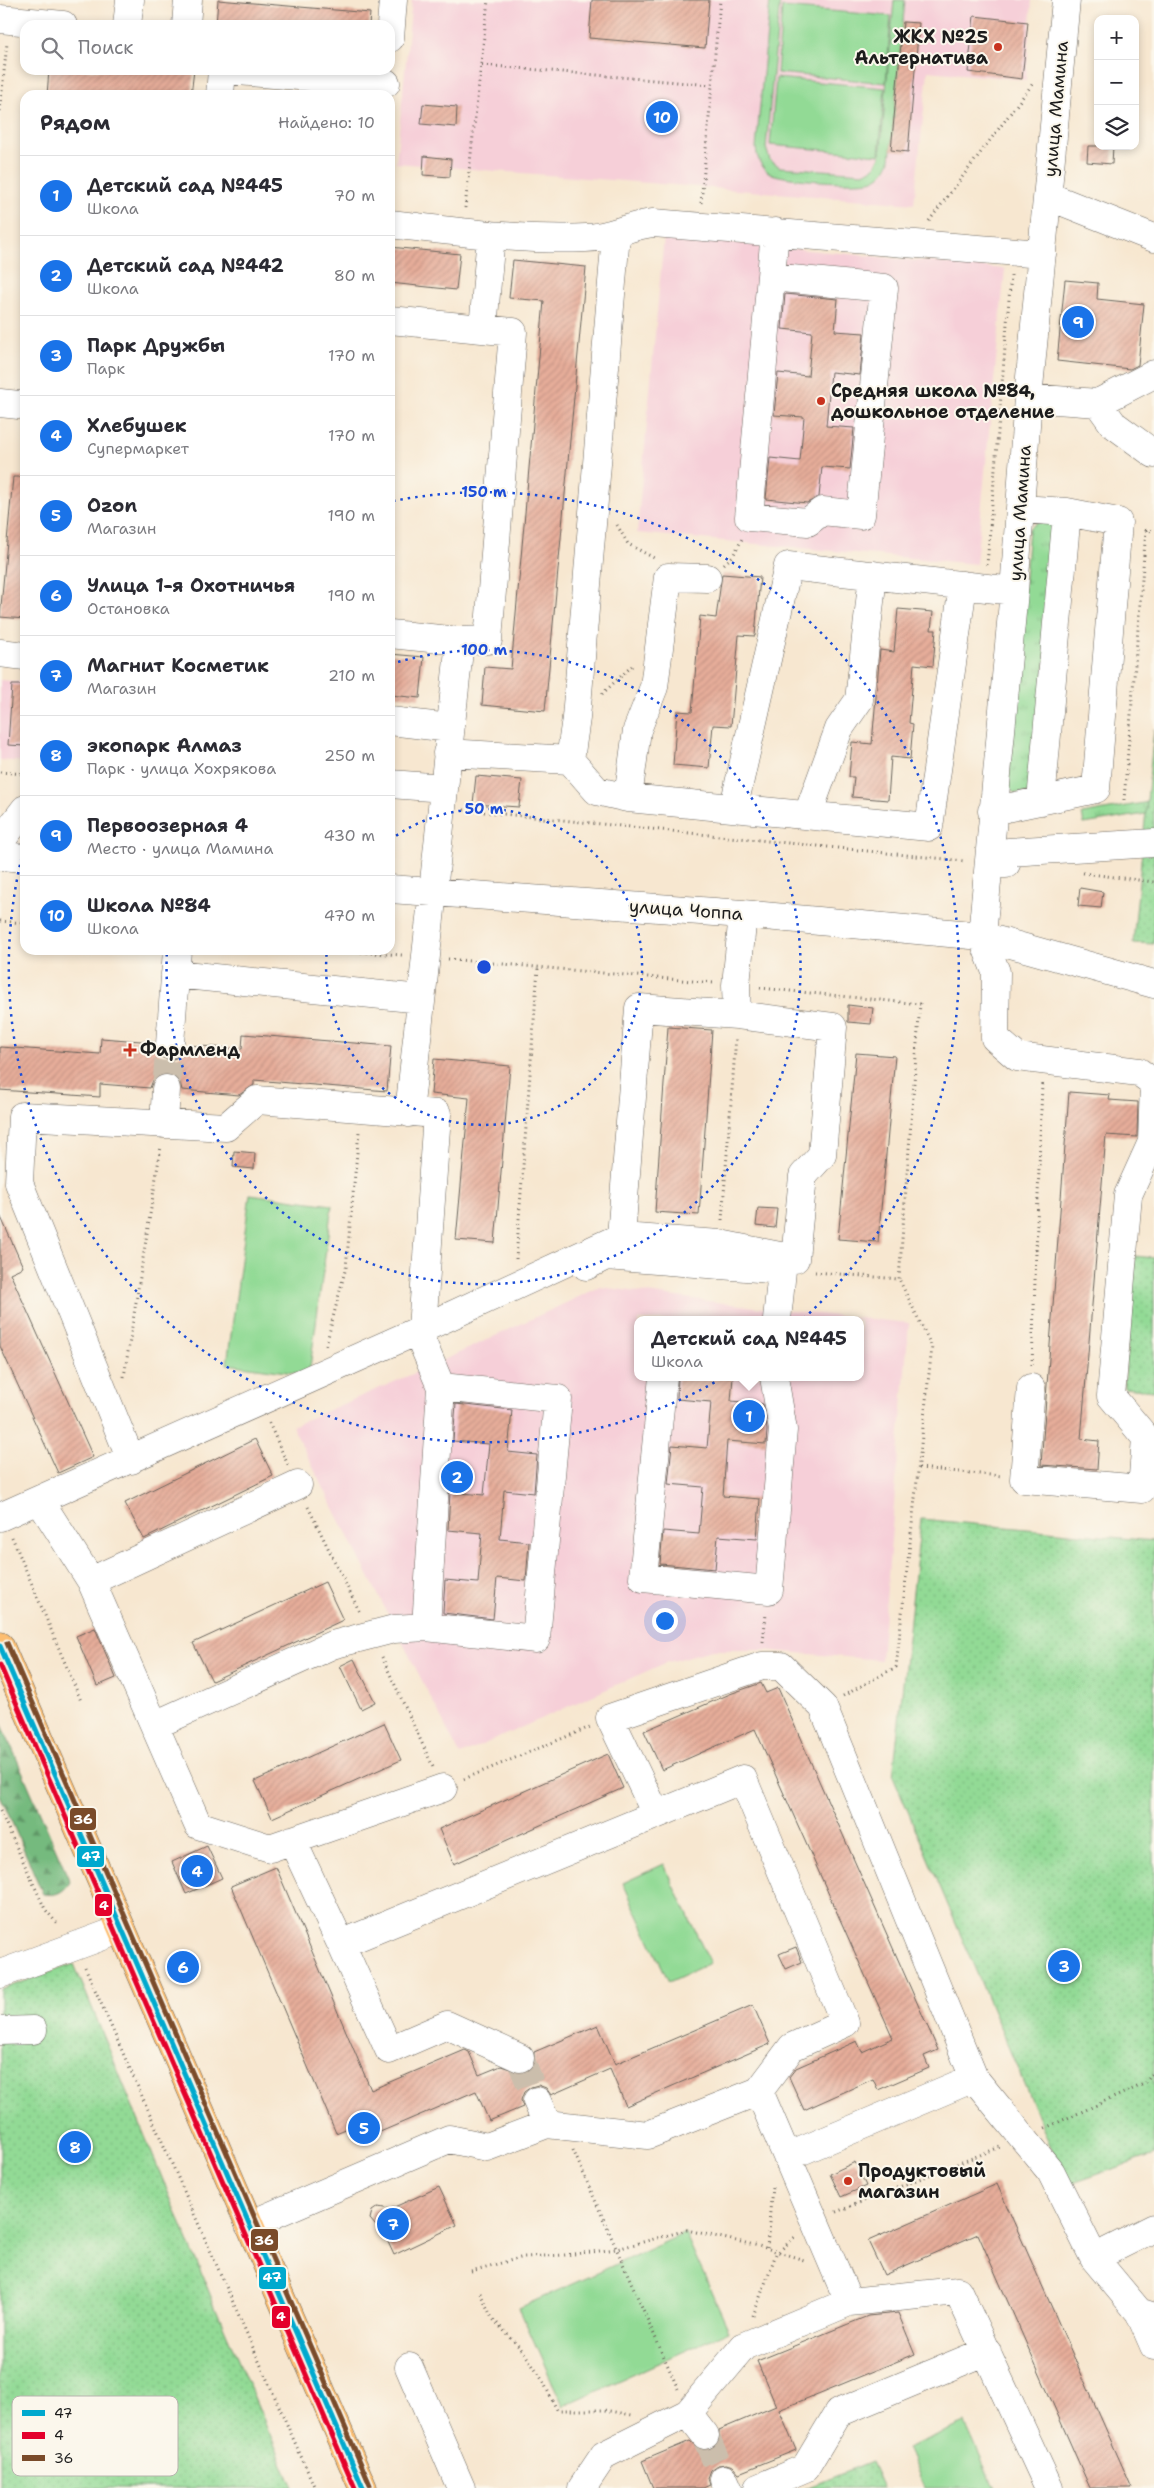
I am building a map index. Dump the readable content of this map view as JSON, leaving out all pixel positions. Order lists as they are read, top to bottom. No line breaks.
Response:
{"streets":{"street":["улица Мамина","улица Чоппа"]},"crossings":[["улица Мамина","улица Чоппа"]],"places":{"other":["ЖКХ №25 Альтернатива","Средняя школа №84, дошкольное отделение","Продуктовый магазин"],"health":["Фармленд"]},"lines":["transit line 36","transit line 47","transit line 4"],"legend":["47","4","36"],"page":{"map_buttons":["+","−"],"search":"Поиск","heading":["Рядом","Найдено: 10"],"pins":["10","9","1","2","4","3","6","5","8","7"],"list":[{"mark":"1","name":"Детский сад №445","note":"Школа","value":"70 m"},{"mark":"2","name":"Детский сад №442","note":"Школа","value":"80 m"},{"mark":"3","name":"Парк Дружбы","note":"Парк","value":"170 m"},{"mark":"4","name":"Хлебушек","note":"Супермаркет","value":"170 m"},{"mark":"5","name":"Ozon","note":"Магазин","value":"190 m"},{"mark":"6","name":"Улица 1-я Охотничья","note":"Остановка","value":"190 m"},{"mark":"7","name":"Магнит Косметик","note":"Магазин","value":"210 m"},{"mark":"8","name":"экопарк Алмаз","note":"Парк · улица Хохрякова","value":"250 m"},{"mark":"9","name":"Первоозерная 4","note":"Место · улица Мамина","value":"430 m"},{"mark":"10","name":"Школа №84","note":"Школа","value":"470 m"}],"popup":["Детский сад №445","Школа"]},"rings":["150 m","100 m","50 m"]}
